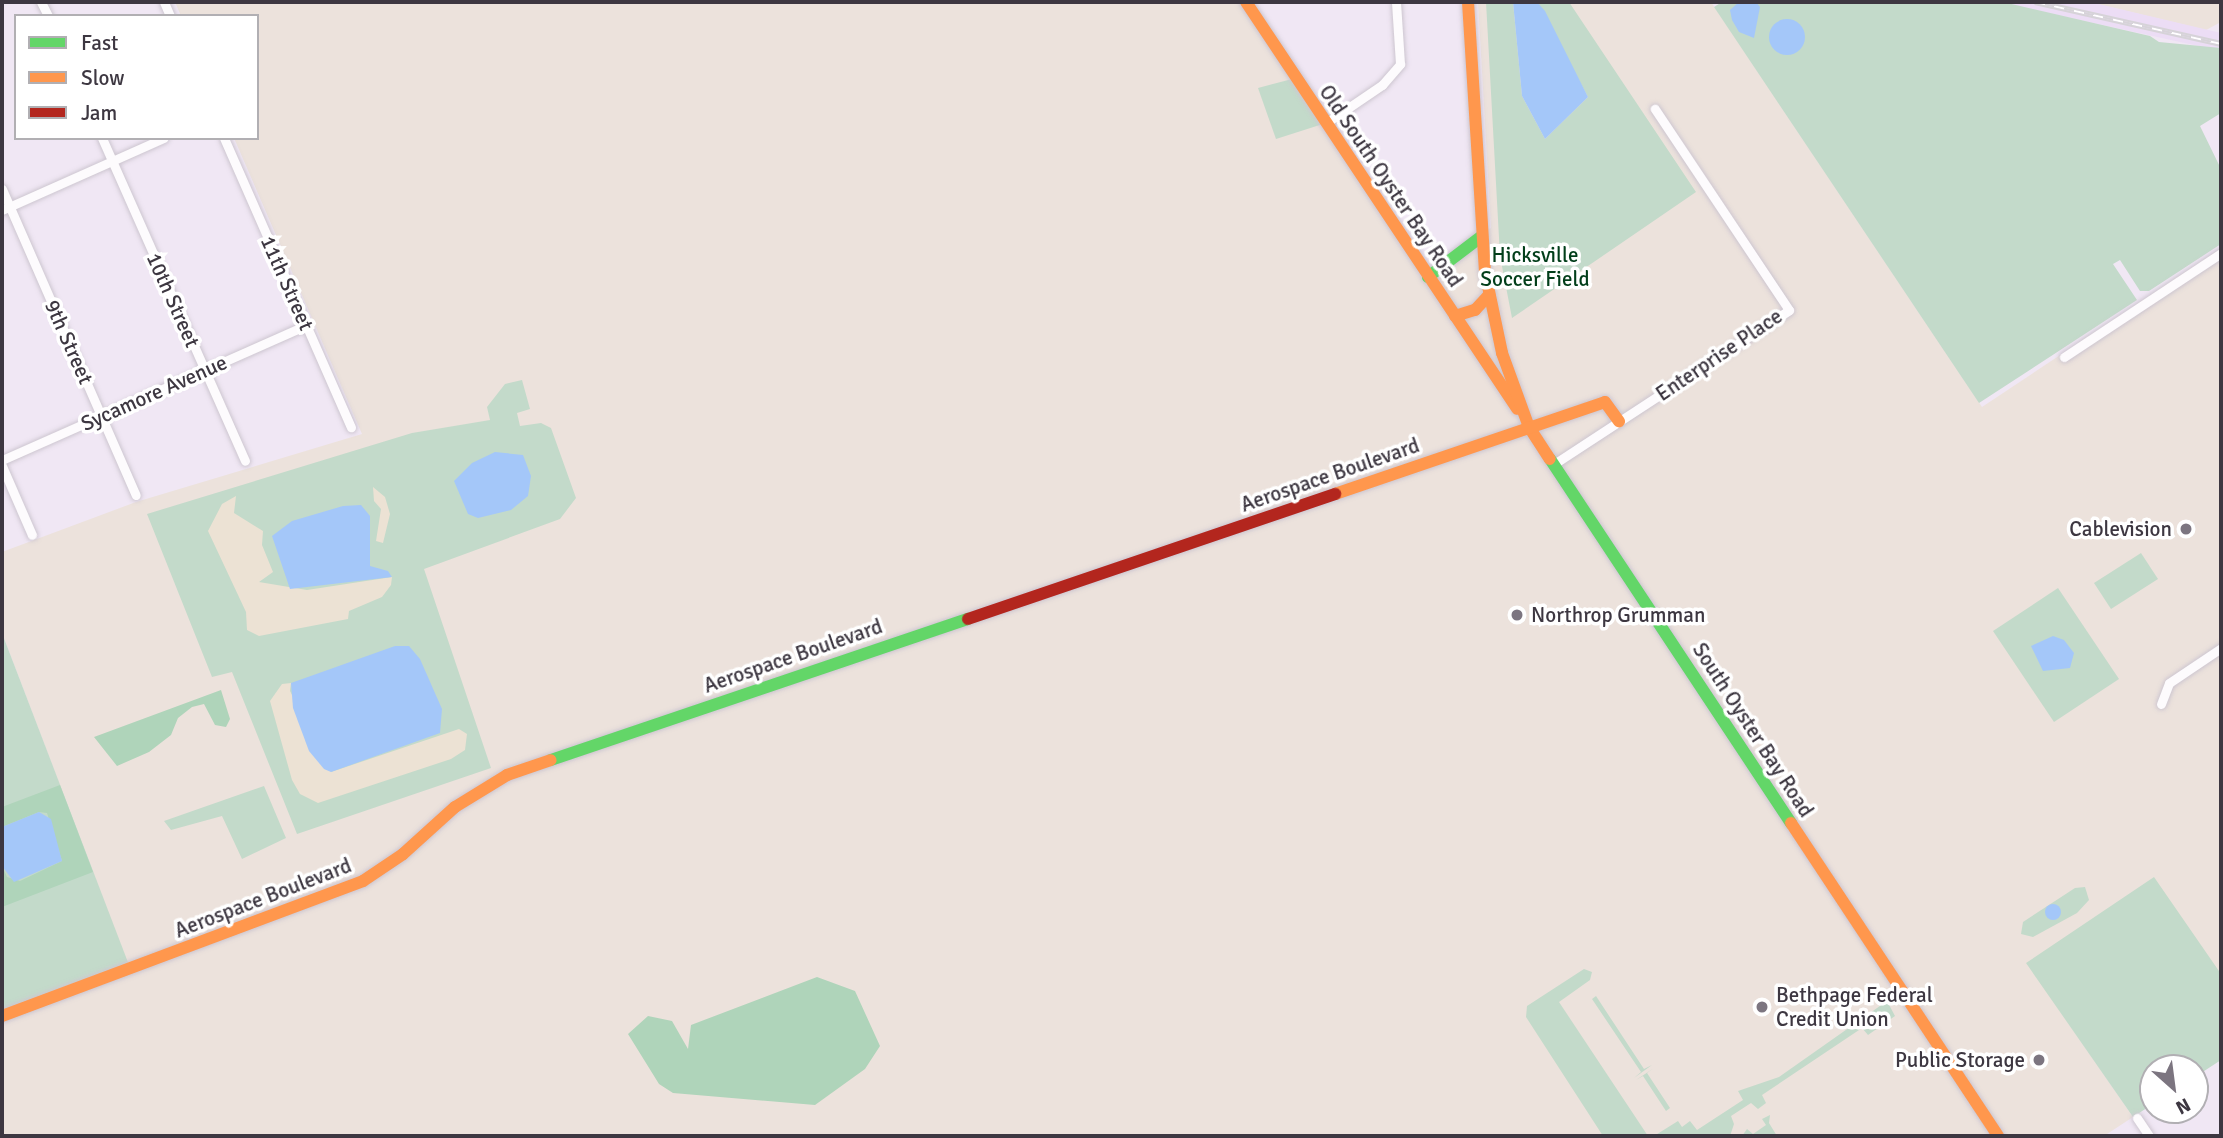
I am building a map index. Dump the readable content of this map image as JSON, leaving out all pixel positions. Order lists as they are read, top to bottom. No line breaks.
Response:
{"streets":{"street":["Old South Oyster Bay Road","11th Street","10th Street","9th Street","Enterprise Place","Sycamore Avenue","Aerospace Boulevard","South Oyster Bay Road"]},"crossings":[["Old South Oyster Bay Road","Aerospace Boulevard"],["Old South Oyster Bay Road","South Oyster Bay Road"],["11th Street","Sycamore Avenue"],["10th Street","Sycamore Avenue"],["9th Street","Sycamore Avenue"],["Enterprise Place","Aerospace Boulevard"],["Enterprise Place","South Oyster Bay Road"],["Aerospace Boulevard","South Oyster Bay Road"]],"parks":["Hicksville Soccer Field"],"places":["Cablevision","Northrop Grumman","Bethpage Federal Credit Union","Public Storage"],"legend":["Fast","Slow","Jam"],"north":"bottom right"}
